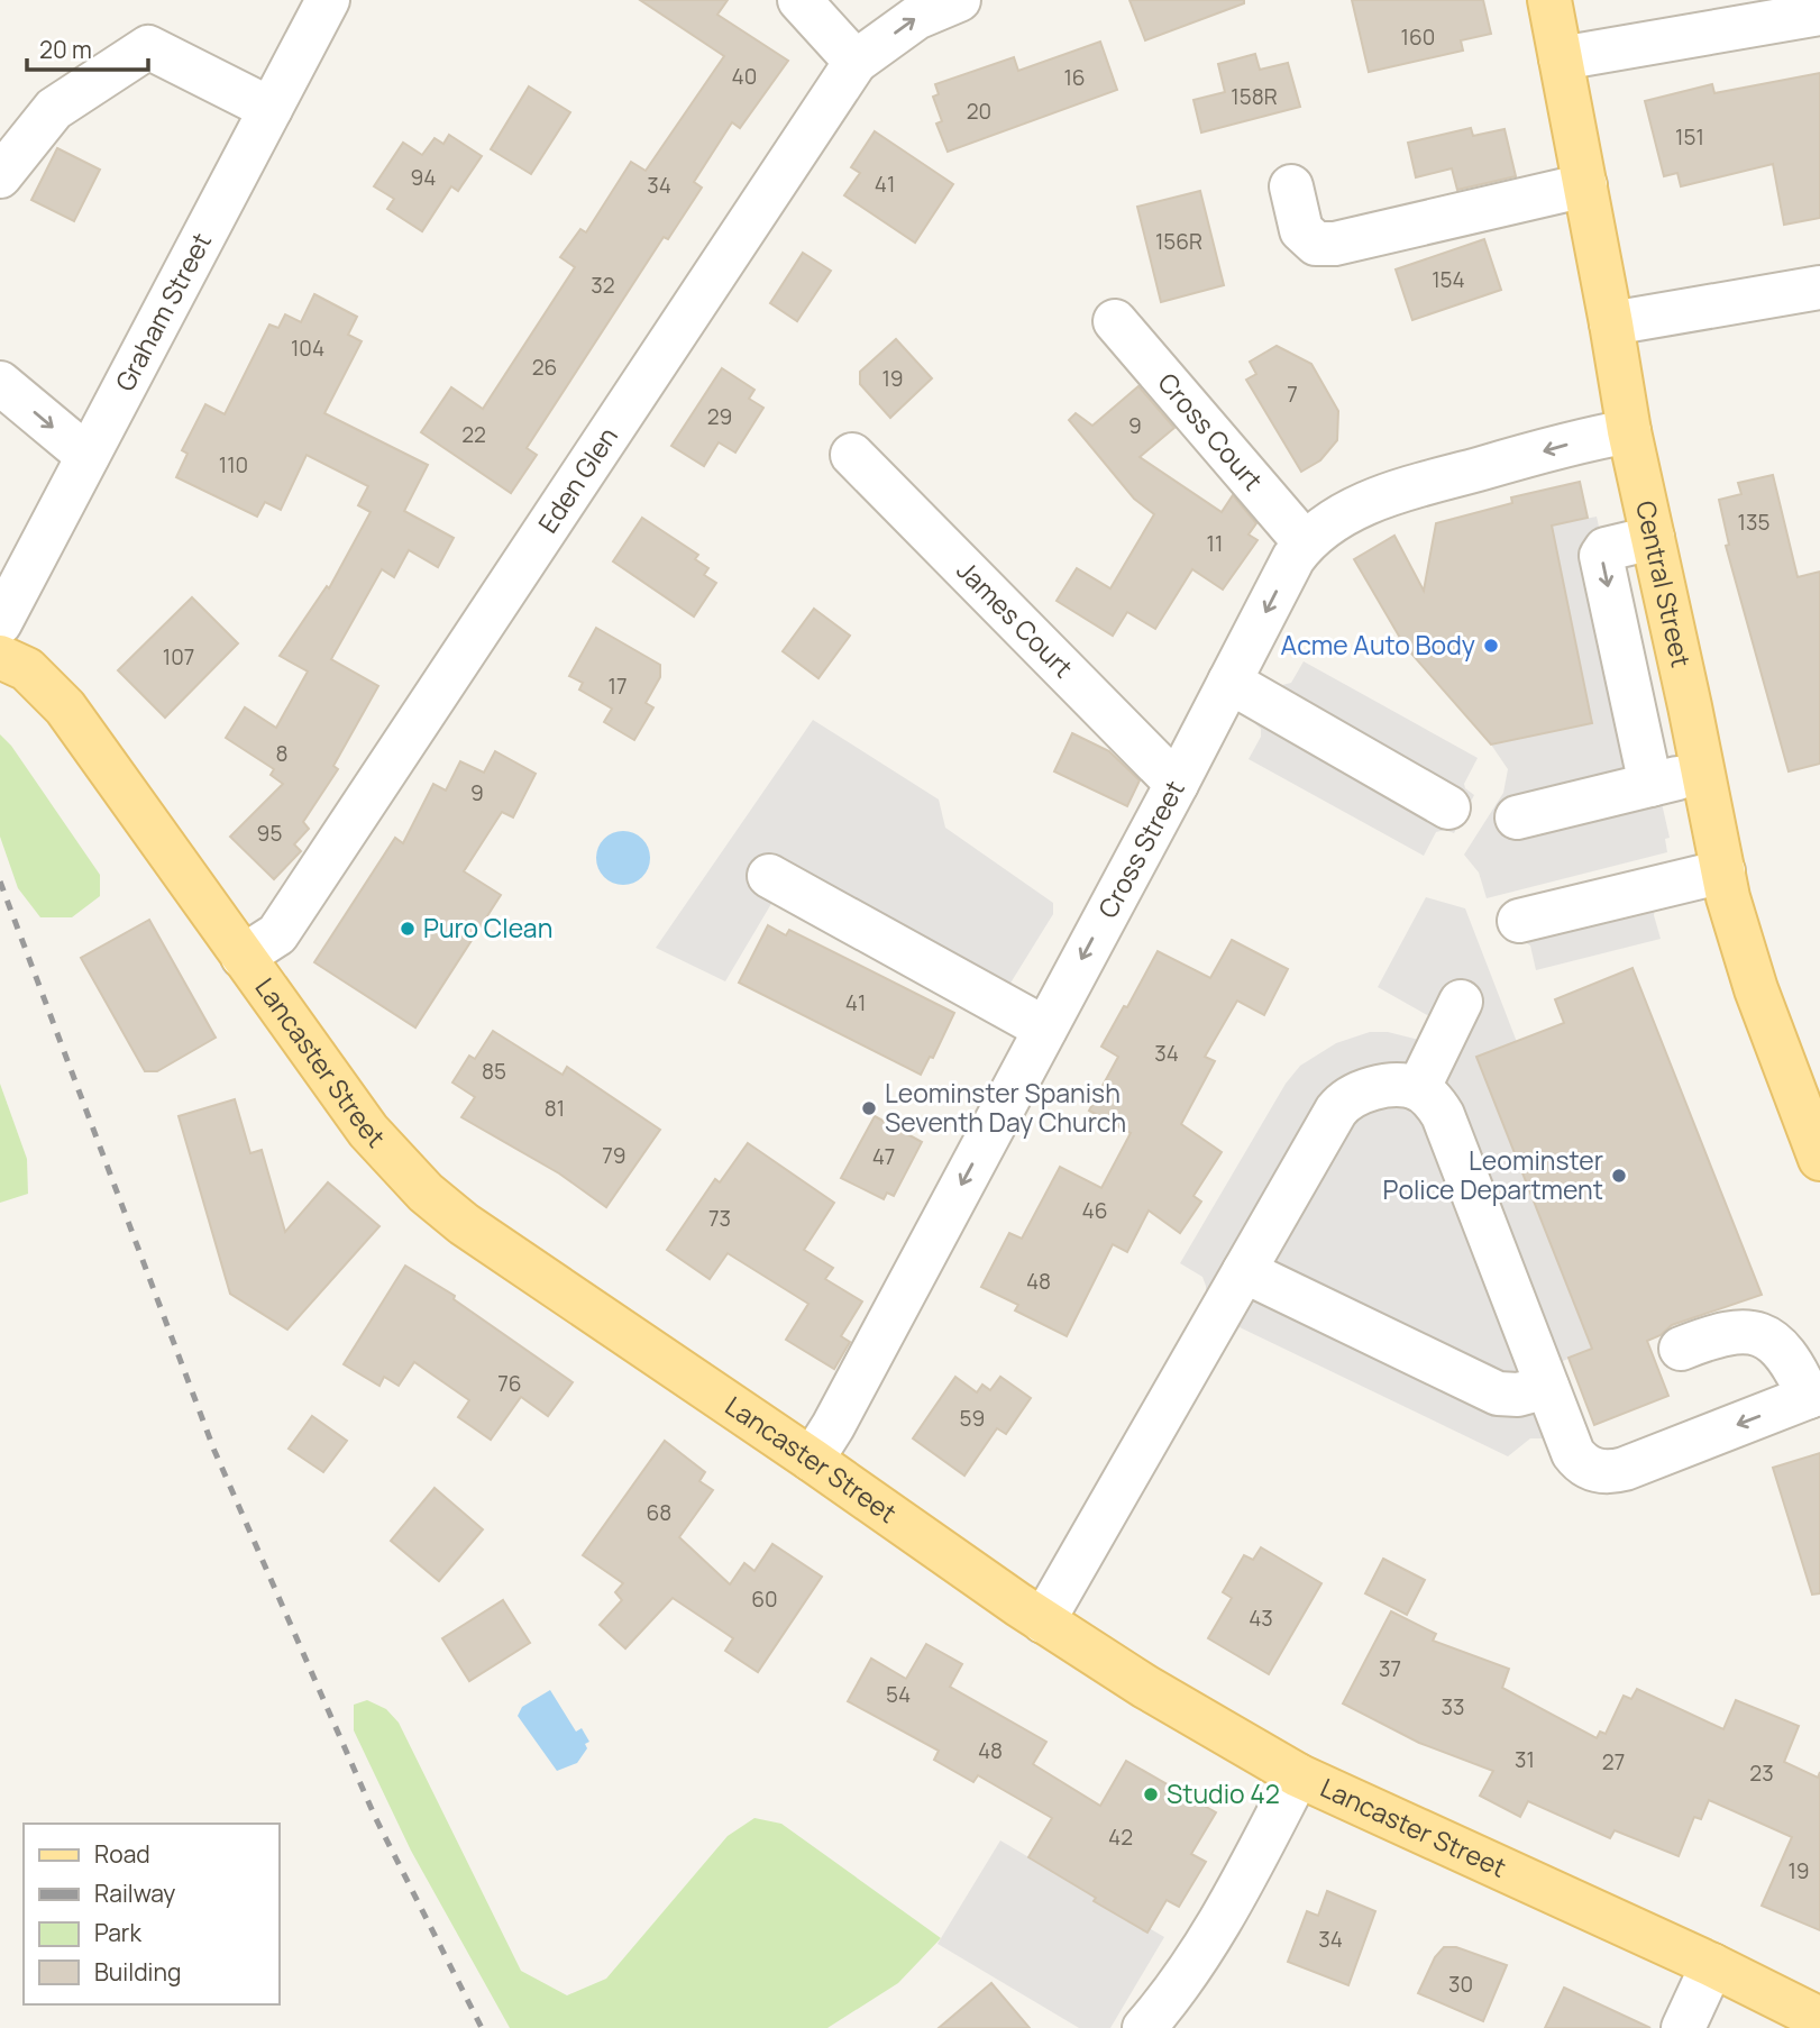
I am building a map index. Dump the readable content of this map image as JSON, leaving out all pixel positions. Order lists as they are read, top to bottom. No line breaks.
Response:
{"streets":{"main road":["Central Street","Lancaster Street"],"street":["Graham Street","Cross Court","Eden Glen","James Court","Cross Street"]},"crossings":[["Cross Court","Cross Street"],["Eden Glen","Lancaster Street"],["Central Street","Cross Street"],["James Court","Cross Street"],["Cross Street","Lancaster Street"]],"places":["Acme Auto Body","Puro Clean","Leominster Spanish Seventh Day Church","Leominster Police Department","Studio 42"],"house_numbers":["160","40","16","158R","20","151","94","41","34","156R","154","32","104","26","19","7","29","9","22","110","135","11","107","17","8","9","95","41","34","85","81","79","47","46","73","48","76","59","68","60","43","37","54","33","48","31","27","23","42","19","34","30"],"legend":["Road","Railway","Park","Building"],"scale_bar":"20 m"}
